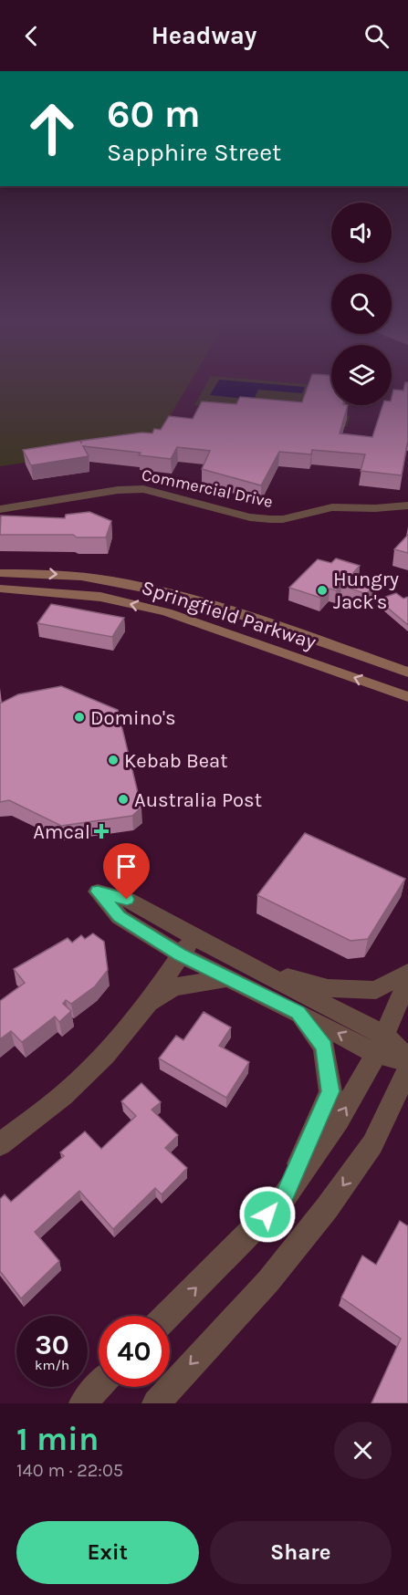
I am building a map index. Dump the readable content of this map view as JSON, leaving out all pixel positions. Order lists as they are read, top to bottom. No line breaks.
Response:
{"streets":{"main road":["Springfield Parkway"],"street":["Commercial Drive"]},"places":{"other":["Hungry Jack's","Domino's","Kebab Beat","Australia Post"],"health":["Amcal"]},"page":{"header":"Headway","turn":["60 m","Sapphire Street"],"speed":"30 km/h","limit":"40","heading":["1 min","140 m · 22:05"],"buttons":["Exit","Share"]}}
